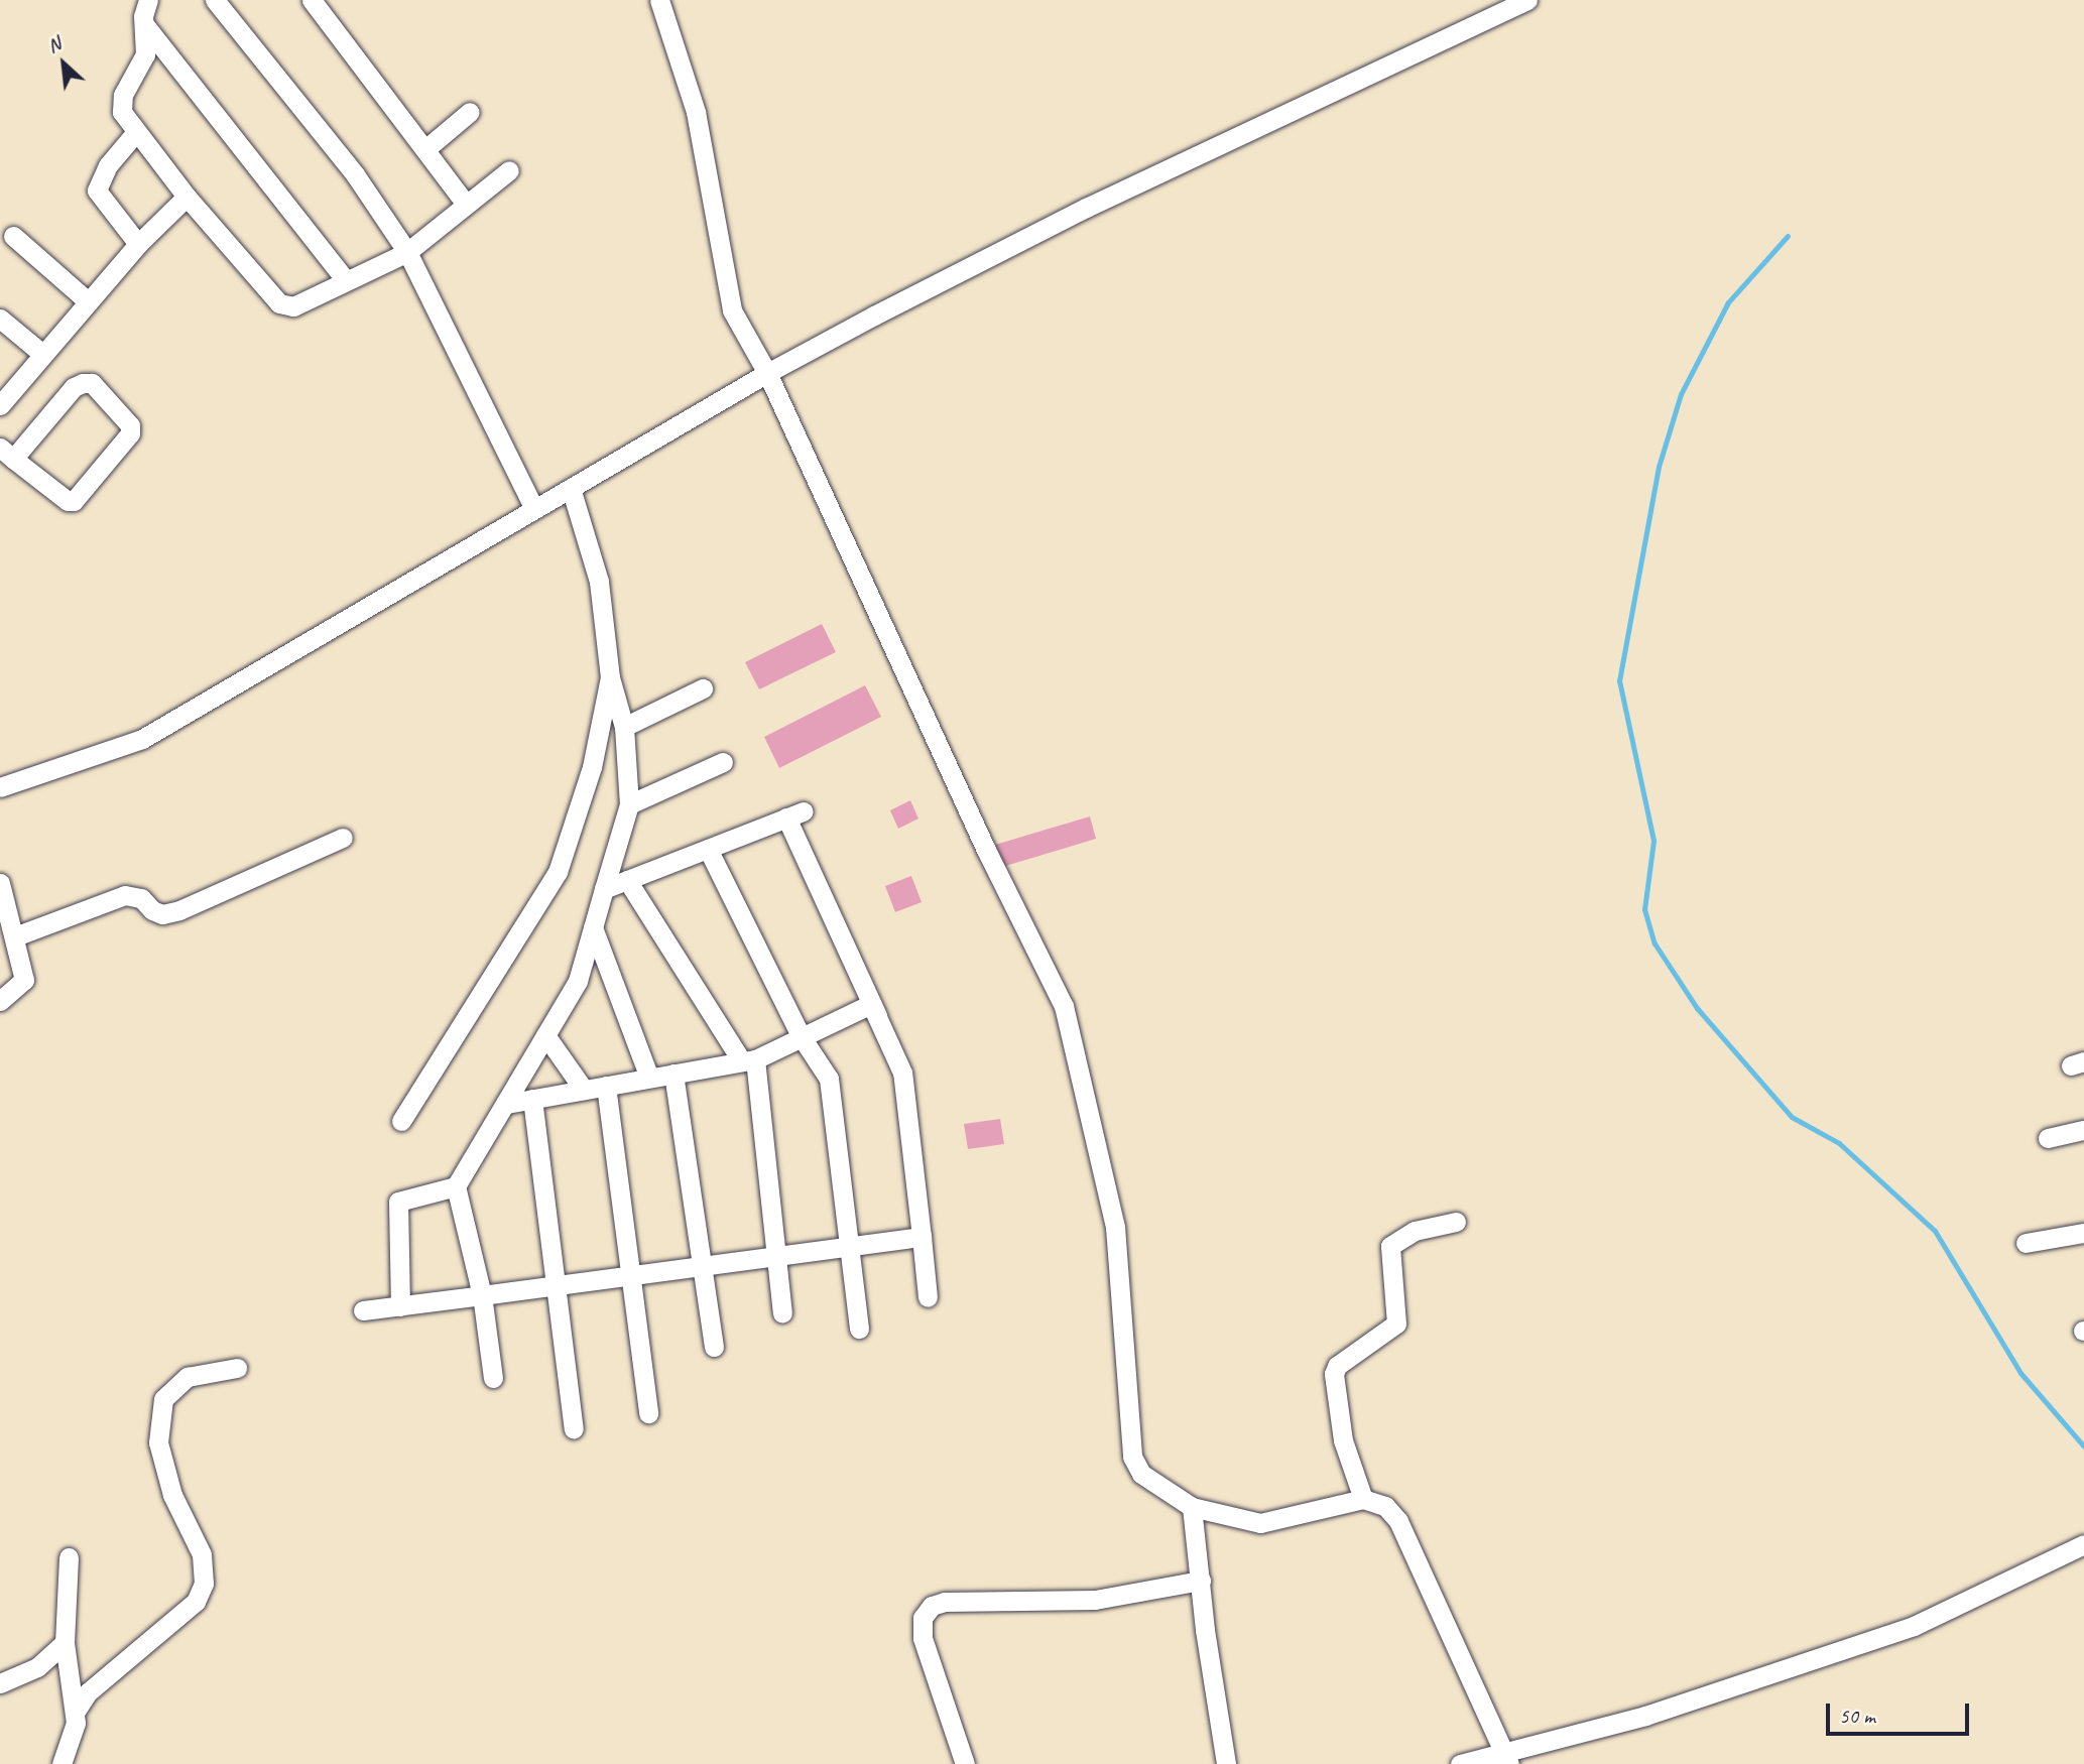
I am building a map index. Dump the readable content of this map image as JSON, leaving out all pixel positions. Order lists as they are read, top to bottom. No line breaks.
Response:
{"scale_bar":"50 m","north":"top left"}
